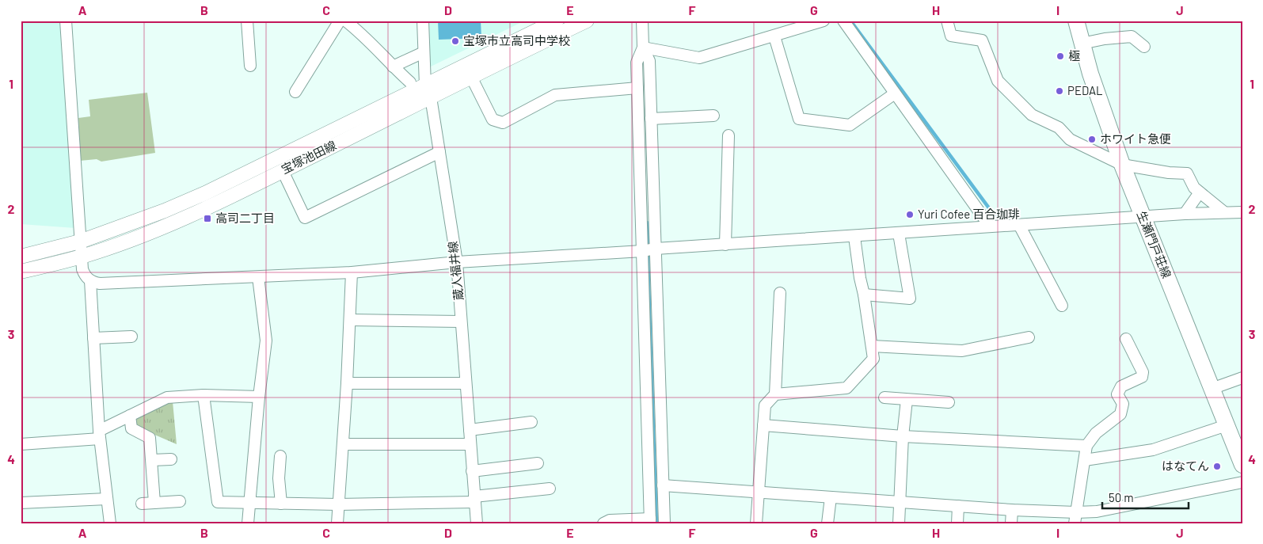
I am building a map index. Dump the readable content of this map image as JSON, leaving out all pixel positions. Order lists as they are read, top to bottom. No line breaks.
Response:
{"streets":{"main road":["生瀬門戸荘線"],"street":["宝塚池田線","蔵人福井線"]},"crossings":[["宝塚池田線","蔵人福井線"]],"places":{"other":["宝塚市立高司中学校","極","PEDAL","ホワイト急便","Yuri Cofee 百合珈琲","はなてん"],"transit":["高司二丁目"]},"scale_bar":"50 m","grid":{"columns":["A","B","C","D","E","F","G","H","I","J"],"rows":["1","2","3","4"]}}
